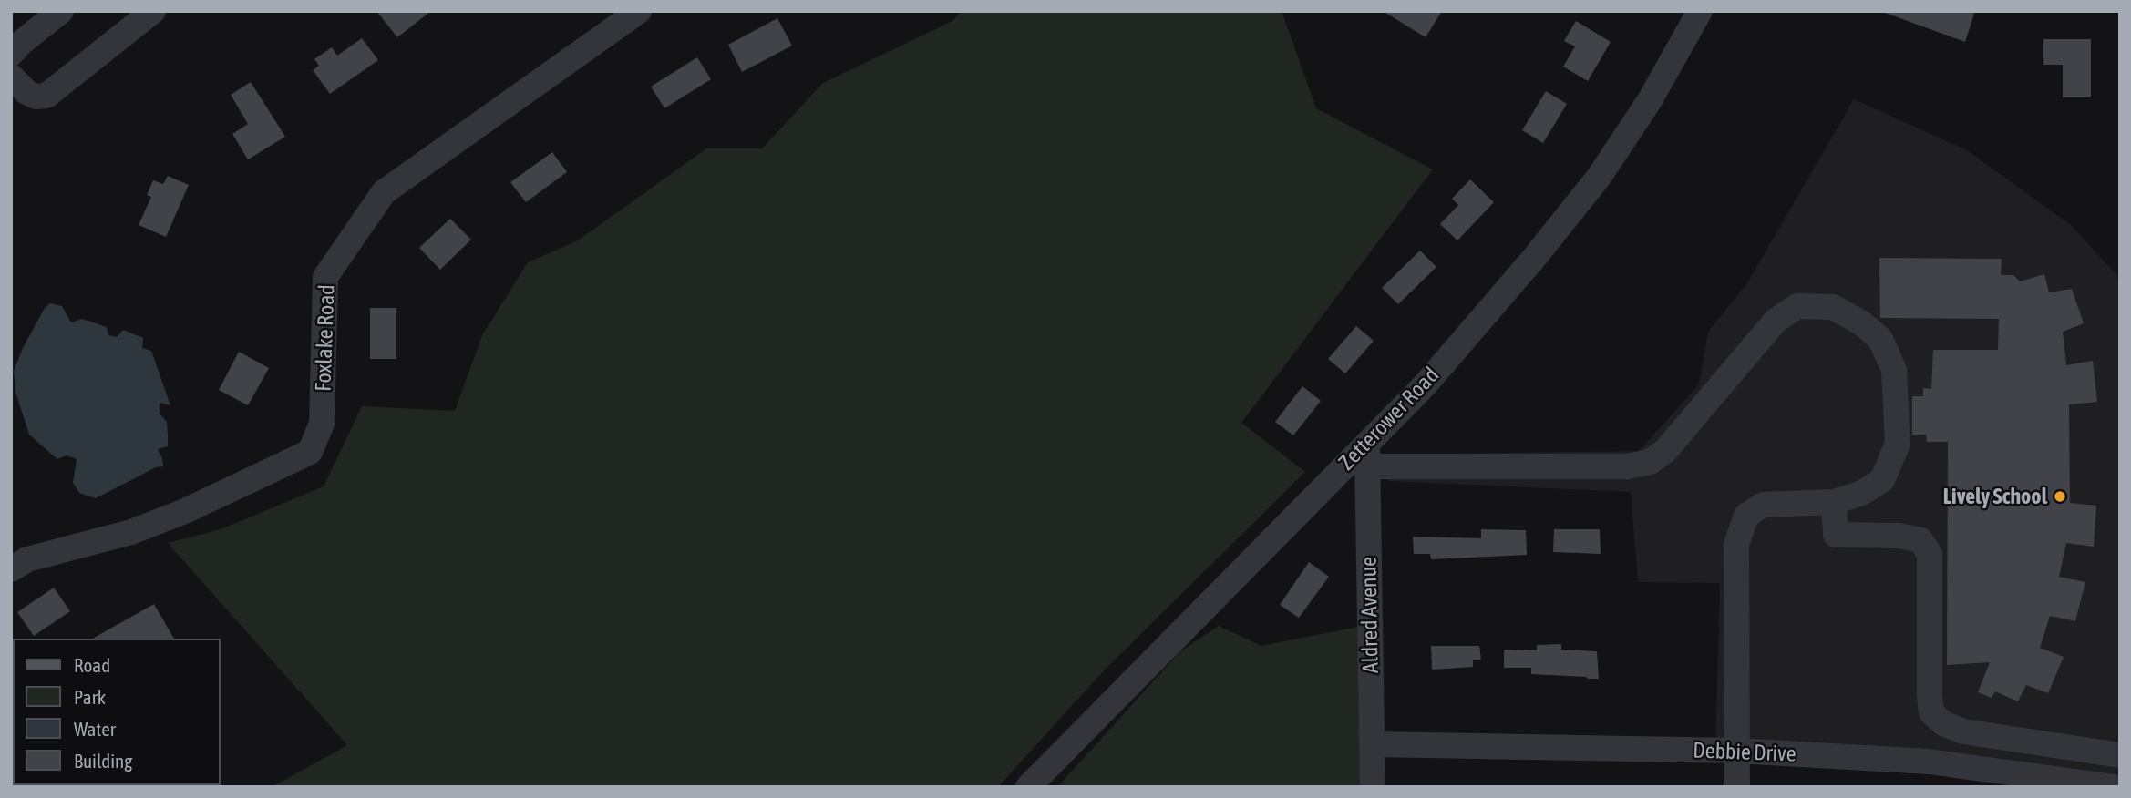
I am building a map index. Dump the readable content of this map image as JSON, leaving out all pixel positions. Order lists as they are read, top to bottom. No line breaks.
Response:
{"streets":{"street":["Foxlake Road","Zetterower Road","Aldred Avenue","Debbie Drive"]},"crossings":[["Zetterower Road","Aldred Avenue"],["Aldred Avenue","Debbie Drive"]],"places":["Lively School"],"legend":["Road","Park","Water","Building"]}
